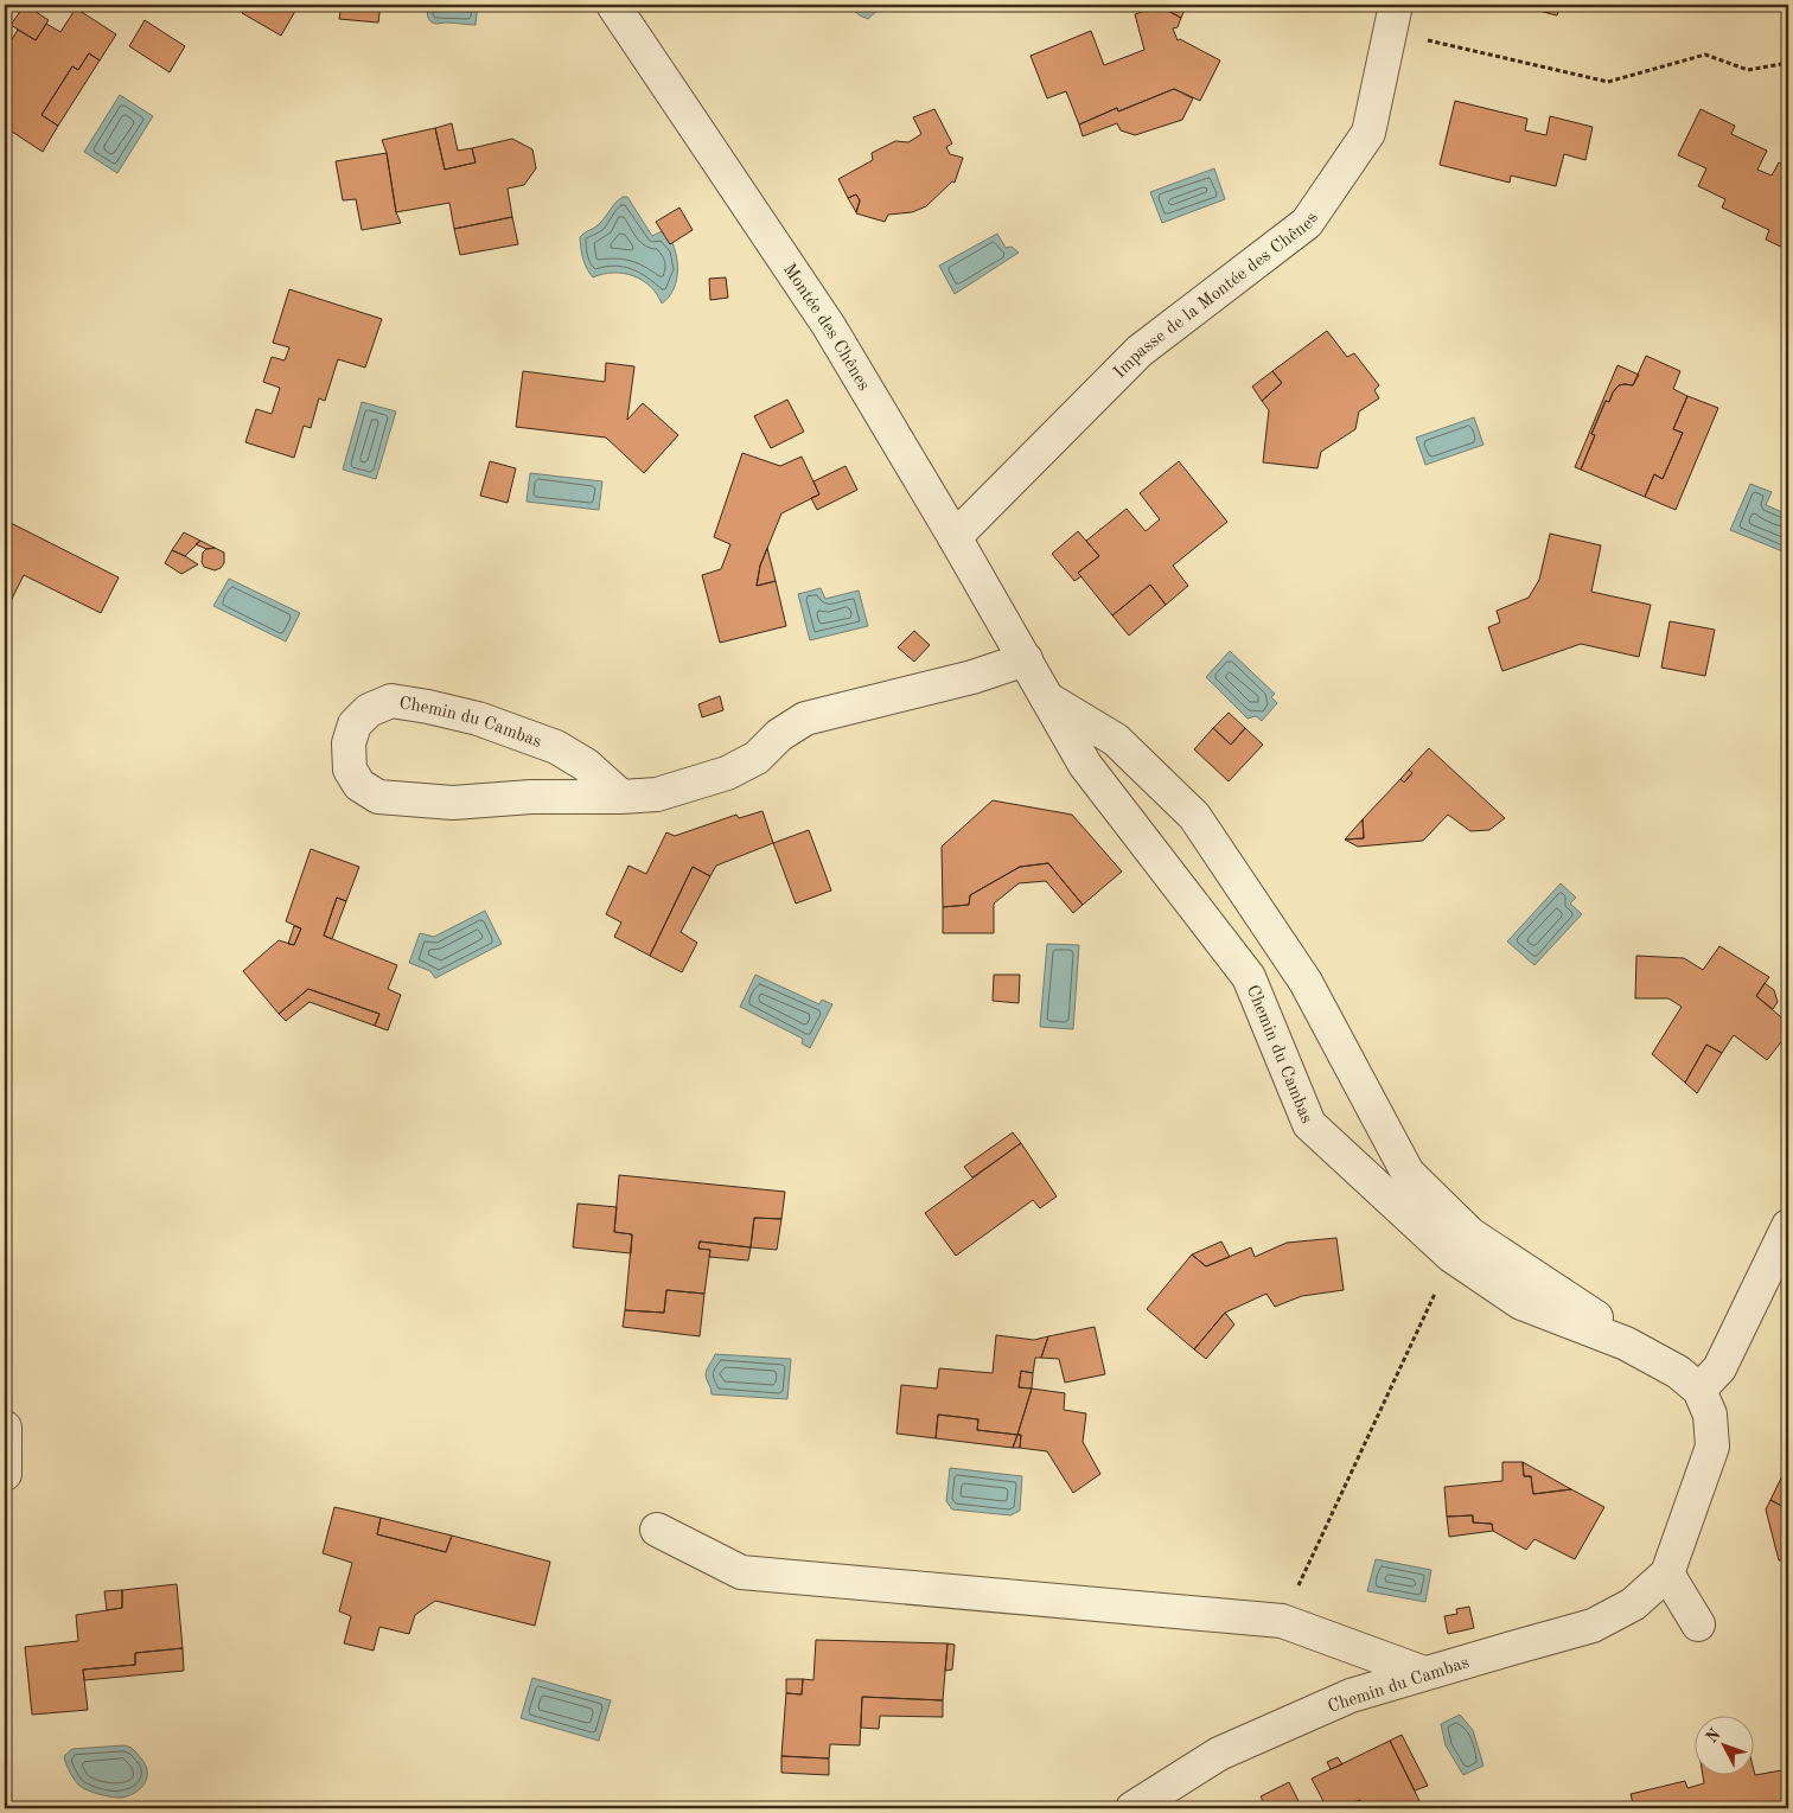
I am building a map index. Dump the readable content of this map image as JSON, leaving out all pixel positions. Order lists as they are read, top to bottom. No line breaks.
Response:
{"streets":{"street":["Impasse de la Montée des Chênes","Montée des Chênes","Chemin du Cambas"]},"crossings":[["Impasse de la Montée des Chênes","Montée des Chênes"],["Montée des Chênes","Chemin du Cambas"]],"north":"top left"}
